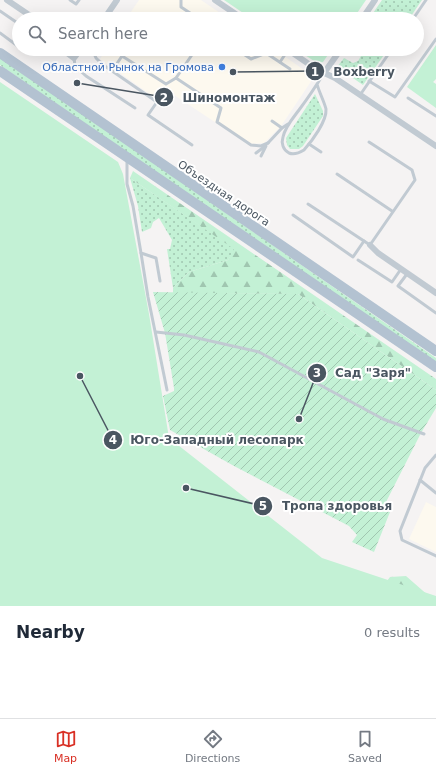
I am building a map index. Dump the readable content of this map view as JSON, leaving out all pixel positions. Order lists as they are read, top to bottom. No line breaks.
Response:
{"streets":{"main road":["Объездная дорога"]},"places":["Областной Рынок на Громова","Boxberry","Шиномонтаж","Юго-Западный лесопарк","Сад \"Заря\"","Тропа здоровья"],"page":{"search":"Search here","heading":["Nearby","0 results"],"nav":["Map","Directions","Saved"]}}
